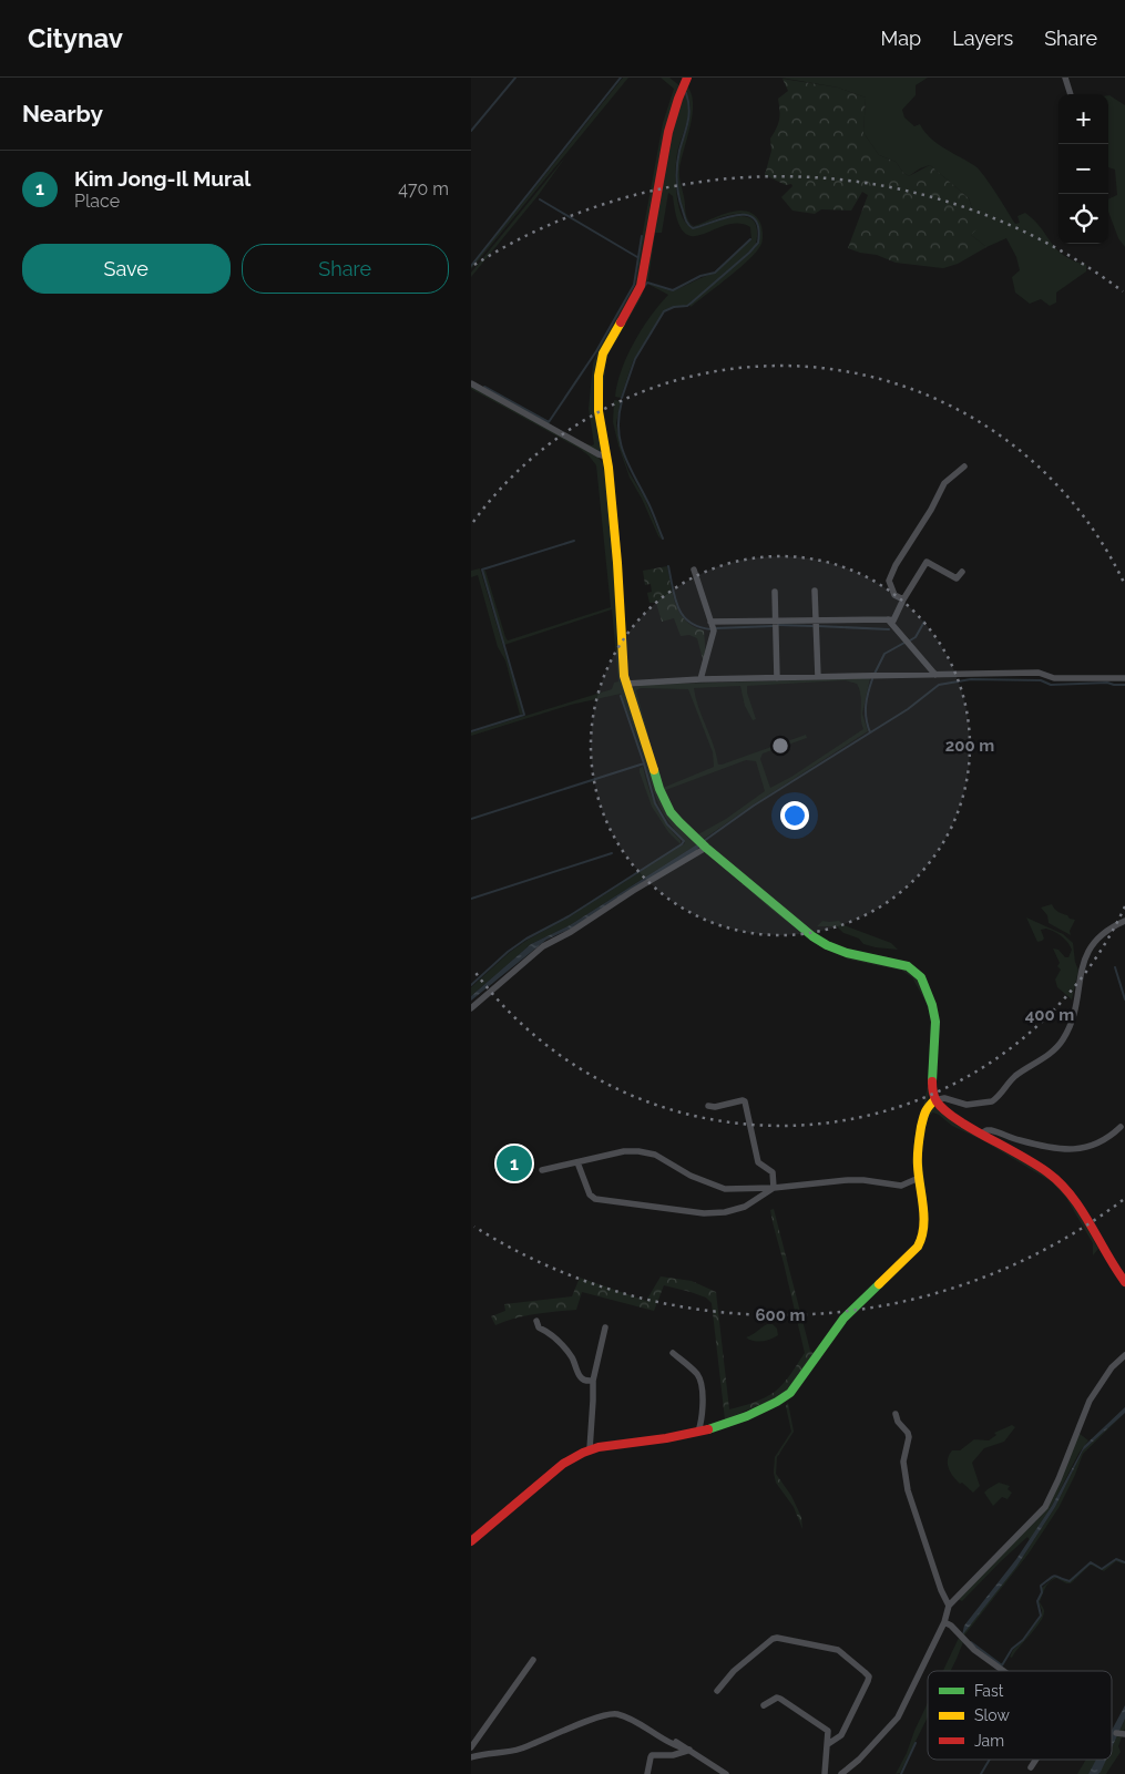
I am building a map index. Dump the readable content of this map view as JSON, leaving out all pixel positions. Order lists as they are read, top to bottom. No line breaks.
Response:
{"legend":["Fast","Slow","Jam"],"page":{"header":"Citynav","nav":["Map","Layers","Share"],"heading":"Nearby","map_buttons":["+","−"],"list":[{"mark":"1","name":"Kim Jong-Il Mural","note":"Place","value":"470 m"}],"buttons":["Save","Share"],"pins":"1"},"rings":["200 m","400 m","600 m"]}
